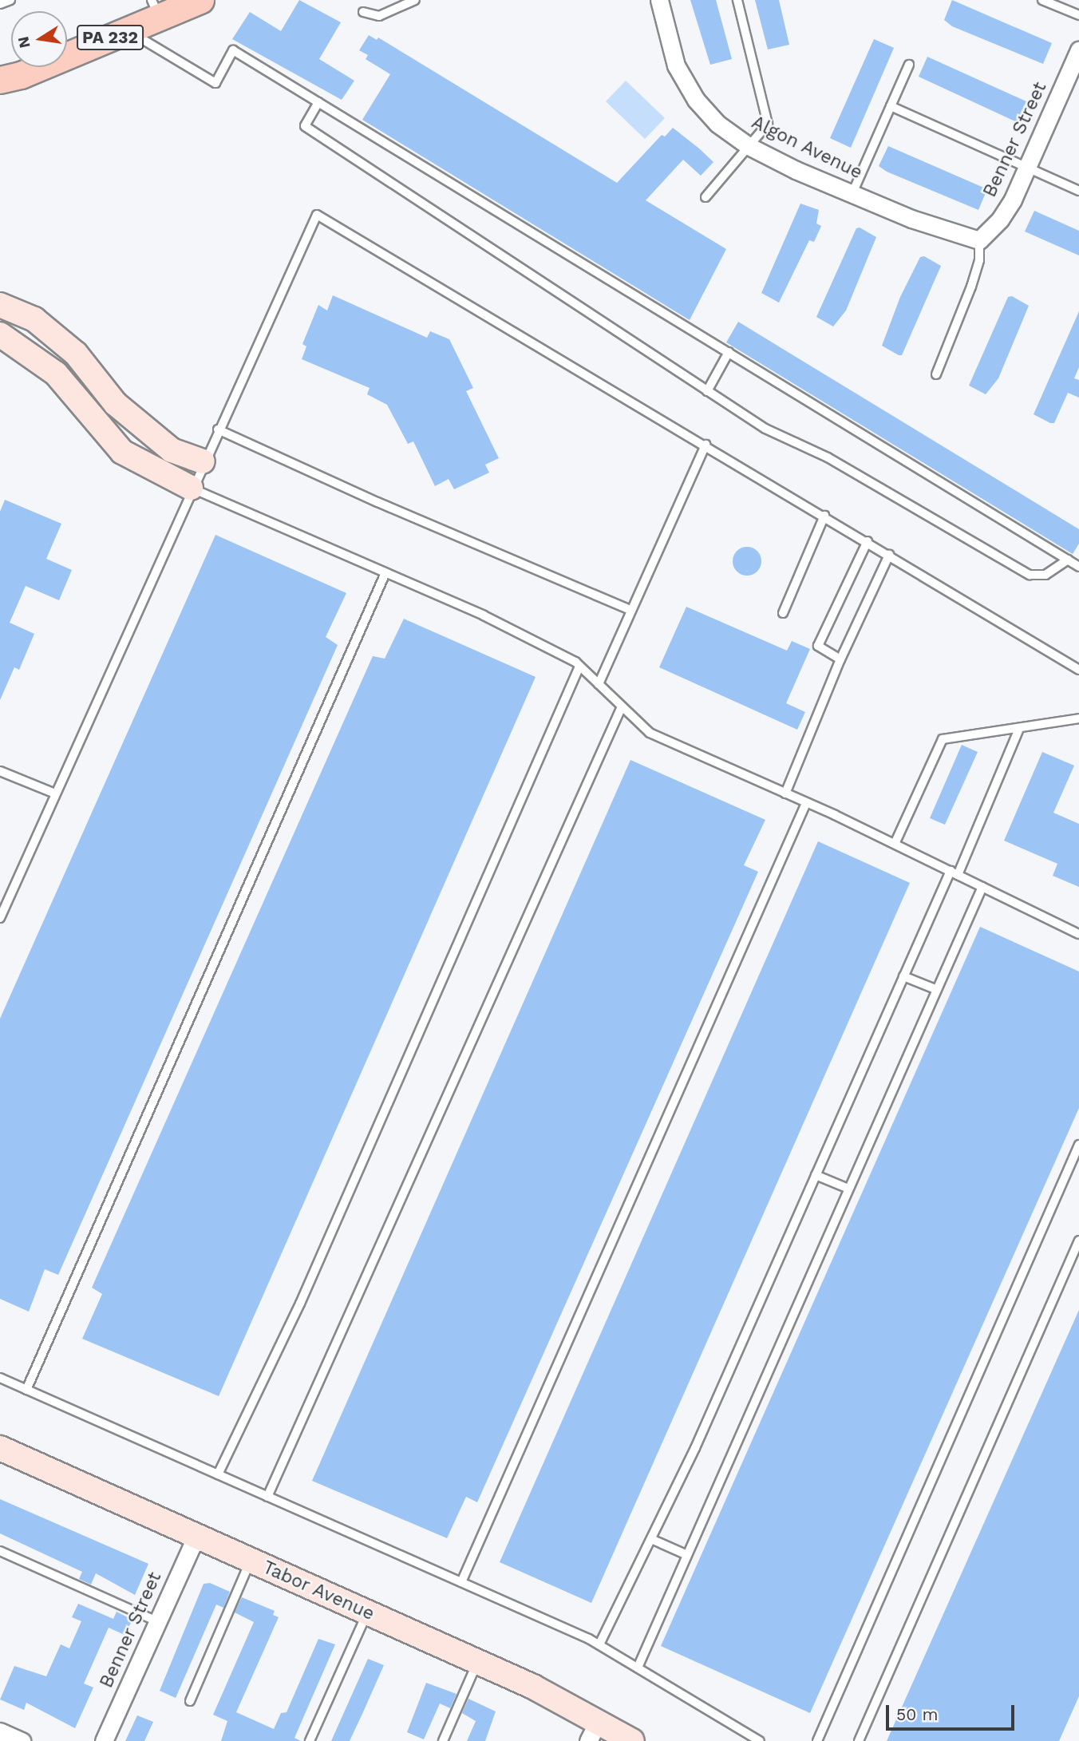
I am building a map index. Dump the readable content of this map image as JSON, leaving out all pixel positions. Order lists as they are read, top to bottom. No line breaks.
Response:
{"streets":{"main road":["PA 232"],"street":["Benner Street","Algon Avenue","Tabor Avenue"]},"crossings":[["Benner Street","Algon Avenue"],["Benner Street","Tabor Avenue"]],"scale_bar":"50 m","north":"left"}
